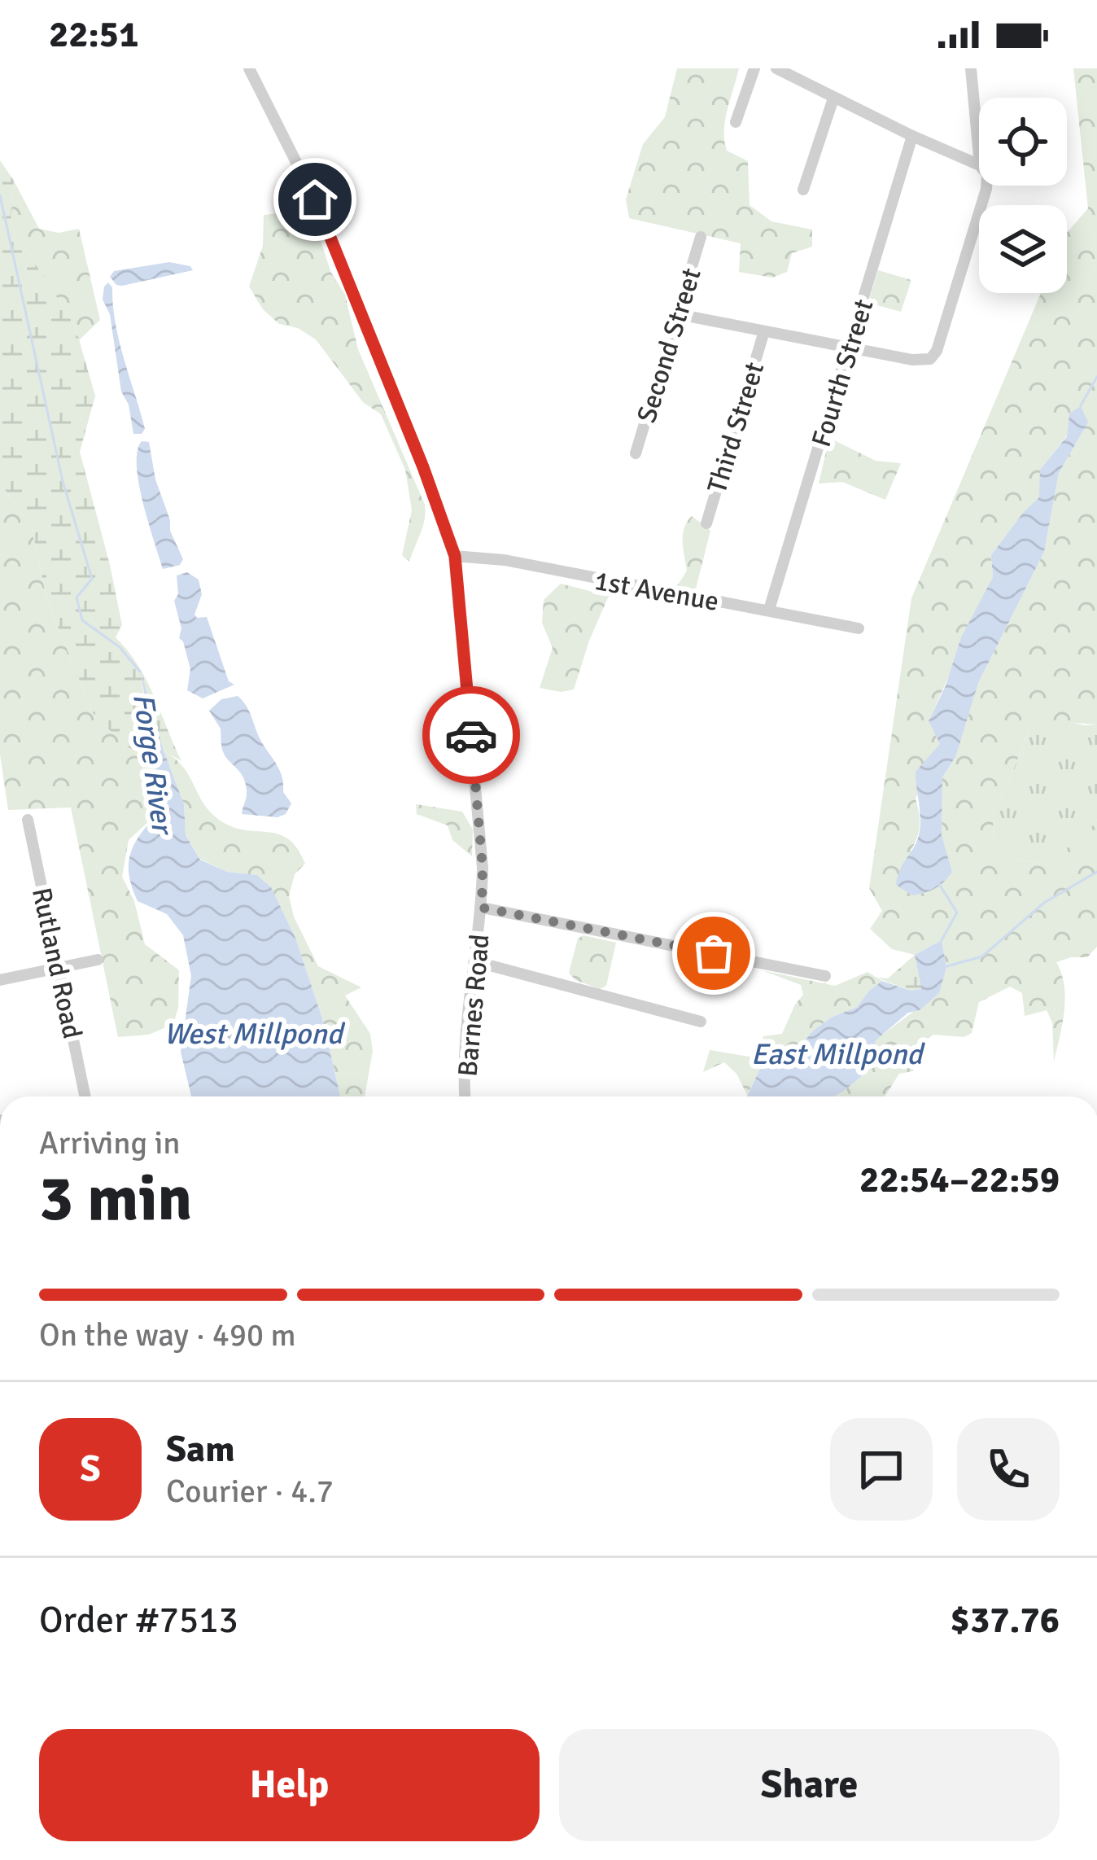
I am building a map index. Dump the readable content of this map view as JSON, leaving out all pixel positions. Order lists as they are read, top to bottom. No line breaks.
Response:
{"streets":{"street":["Second Street","Fourth Street","Third Street","1st Avenue","Rutland Road","Barnes Road"]},"crossings":[["Fourth Street","1st Avenue"],["1st Avenue","Barnes Road"]],"water":["Forge River","West Millpond","East Millpond"],"page":{"status":"22:51","heading":["3 min","Arriving in","22:54–22:59"],"panel":["Sam","Courier · 4.7","Order #7513","$37.76"],"bar":"On the way · 490 m","round":"S","buttons":["Help","Share"]}}
